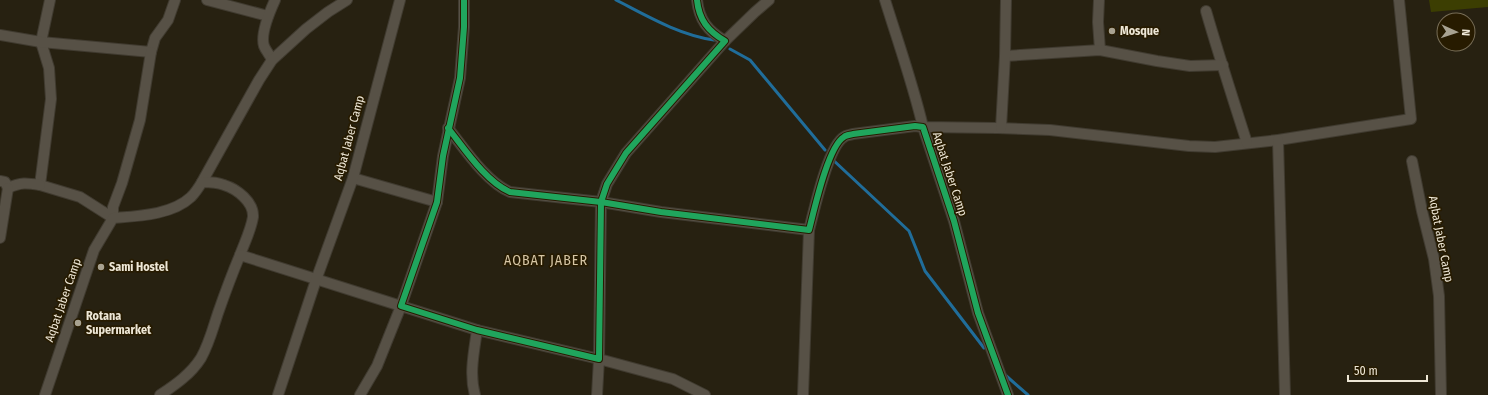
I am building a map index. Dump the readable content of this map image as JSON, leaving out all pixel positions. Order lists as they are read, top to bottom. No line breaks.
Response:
{"streets":{"street":["Aqbat Jaber Camp"]},"districts":["AQBAT JABER"],"places":["Mosque","Sami Hostel","Rotana Supermarket"],"scale_bar":"50 m","north":"right"}
